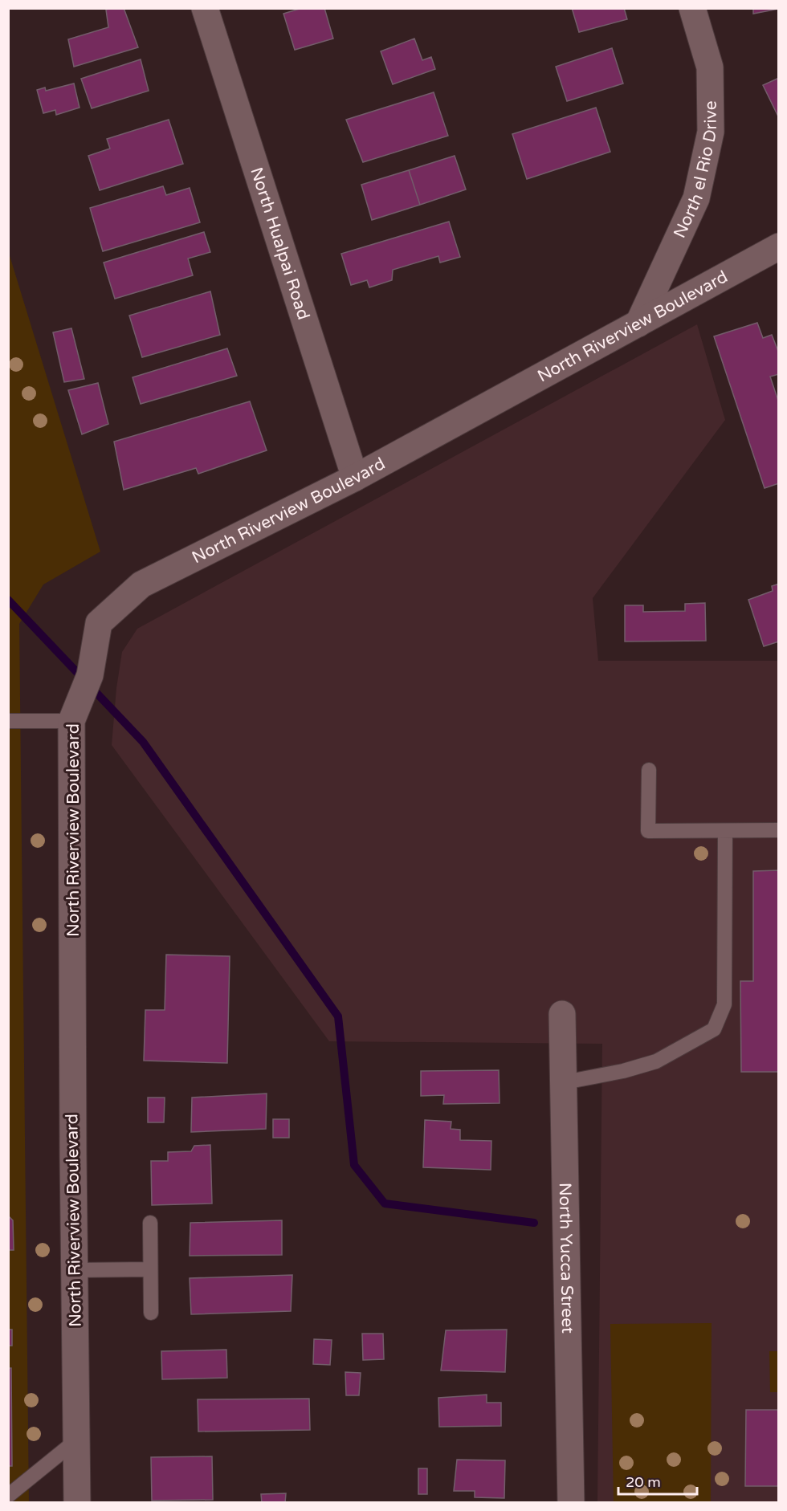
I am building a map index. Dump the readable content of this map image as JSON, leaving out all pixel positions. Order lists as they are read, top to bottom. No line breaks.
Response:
{"streets":{"street":["North el Rio Drive","North Hualpai Road","North Riverview Boulevard","North Yucca Street"]},"crossings":[["North el Rio Drive","North Riverview Boulevard"],["North Hualpai Road","North Riverview Boulevard"]],"scale_bar":"20 m"}
